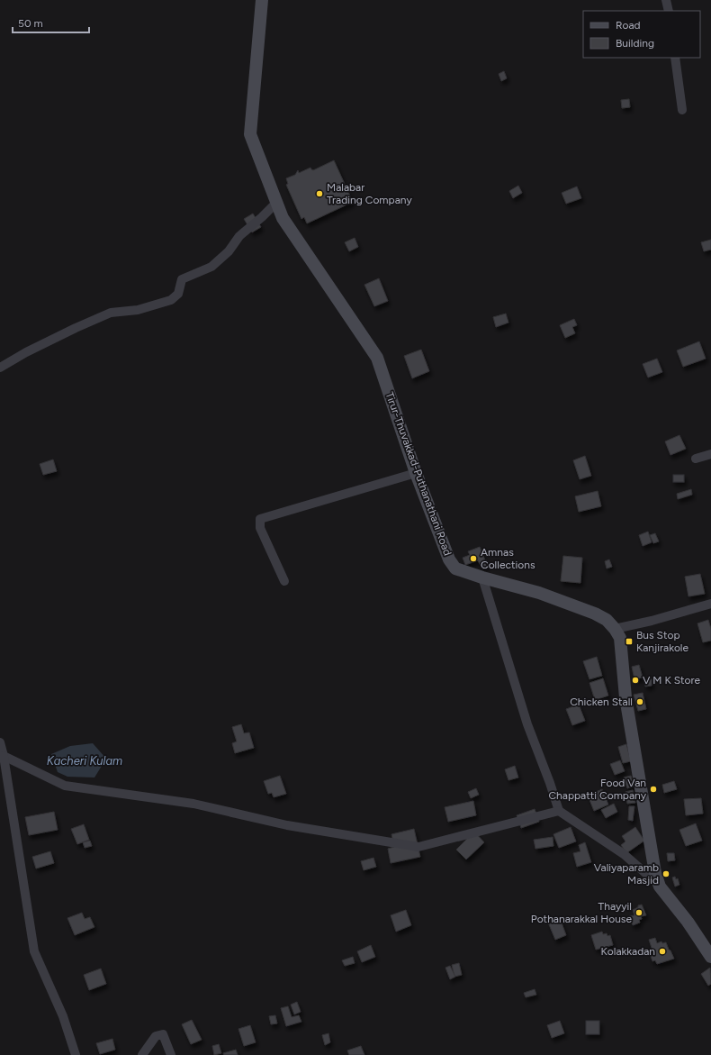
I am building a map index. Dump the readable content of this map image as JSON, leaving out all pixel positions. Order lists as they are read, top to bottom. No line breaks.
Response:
{"streets":{"main road":["Tirur-Thuvakkad-Puthanathani Road"]},"water":["Kacheri Kulam"],"places":{"other":["Malabar Trading Company","Amnas Collections","V M K Store","Chicken Stall","Food Van Chappatti Company","Valiyaparamb Masjid","Thayyil Pothanarakkal House","Kolakkadan"],"transit":["Bus Stop Kanjirakole"]},"legend":["Road","Building"],"scale_bar":"50 m"}
